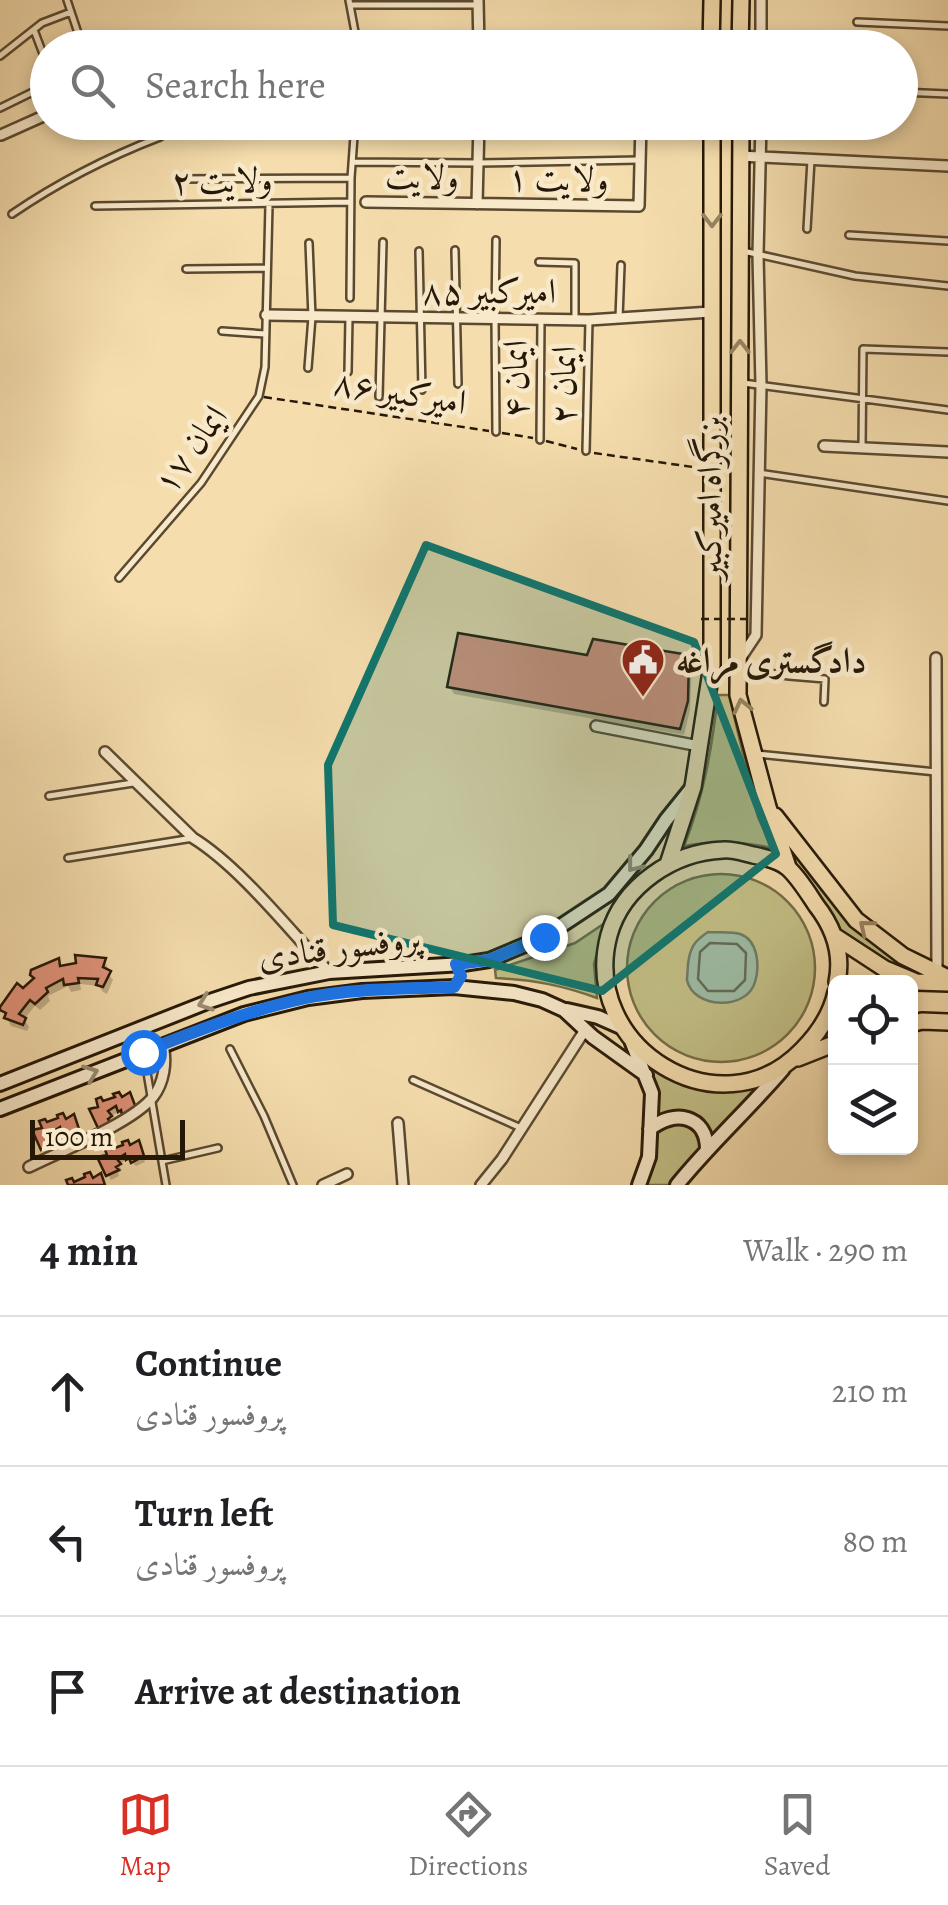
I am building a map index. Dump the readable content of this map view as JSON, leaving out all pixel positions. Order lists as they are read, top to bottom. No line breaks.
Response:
{"streets":{"main road":["بزرگراه امیرکبیر","پروفسور قنادی"],"street":["ولایت","ولایت ۱","امیرکبیر ۸۵"],"lane":["ولایت ۲","ایمان ۴","ایمان ۲","ایمان ۱۷"],"path":["امیرکبیر ۸۶"]},"crossings":[["ولایت","ولایت ۱"],["ولایت ۲","ایمان ۱۷"],["امیرکبیر ۸۵","ایمان ۴"],["امیرکبیر ۸۵","ایمان ۲"],["امیرکبیر ۸۵","ایمان ۱۷"],["امیرکبیر ۸۵","بزرگراه امیرکبیر"],["ایمان ۴","امیرکبیر ۸۶"],["ایمان ۲","امیرکبیر ۸۶"],["امیرکبیر ۸۶","ایمان ۱۷"],["امیرکبیر ۸۶","بزرگراه امیرکبیر"],["بزرگراه امیرکبیر","پروفسور قنادی"]],"places":{"public building":["دادگستری مراغه"]},"scale_bar":"100 m","page":{"search":"Search here","scale":"100 m","heading":["4 min","Walk · 290 m"],"list":[["Continue","پروفسور قنادی","210 m"],["Turn left","پروفسور قنادی","80 m"],"Arrive at destination"],"nav":["Map","Directions","Saved"]}}
